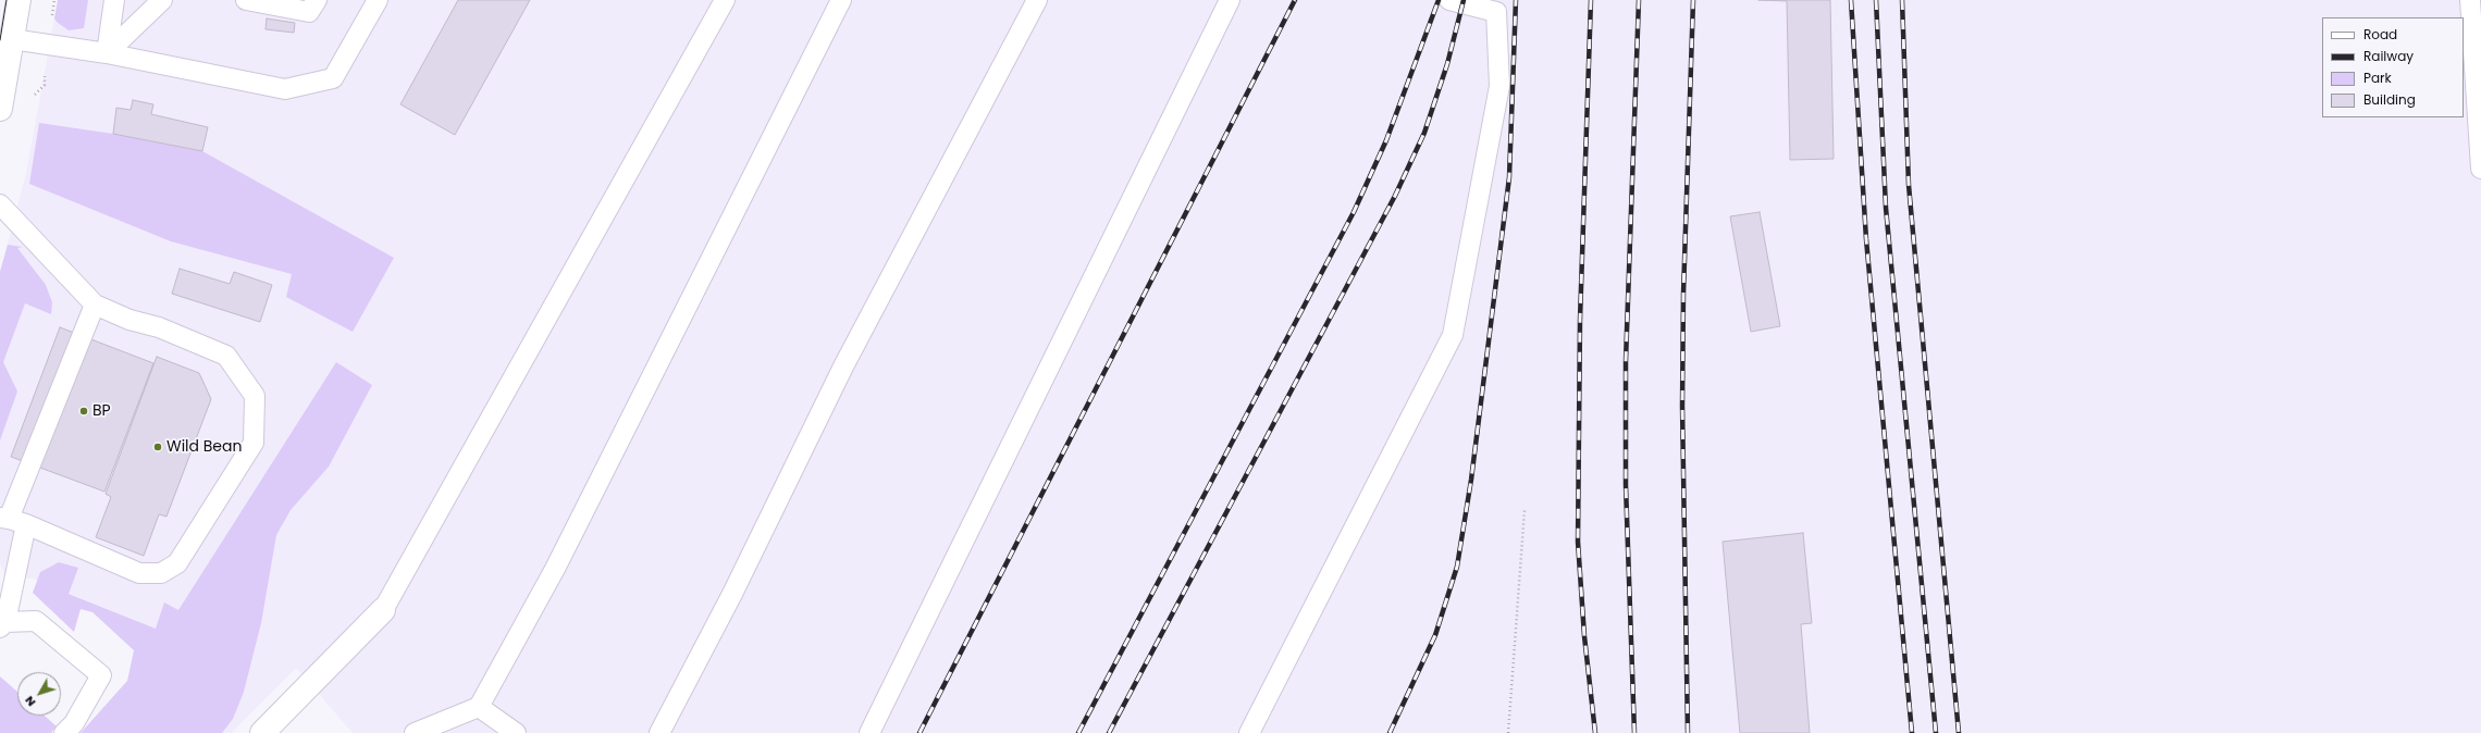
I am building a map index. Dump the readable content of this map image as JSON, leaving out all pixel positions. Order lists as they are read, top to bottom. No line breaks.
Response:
{"places":["BP","Wild Bean"],"legend":["Road","Railway","Park","Building"],"north":"bottom left"}
